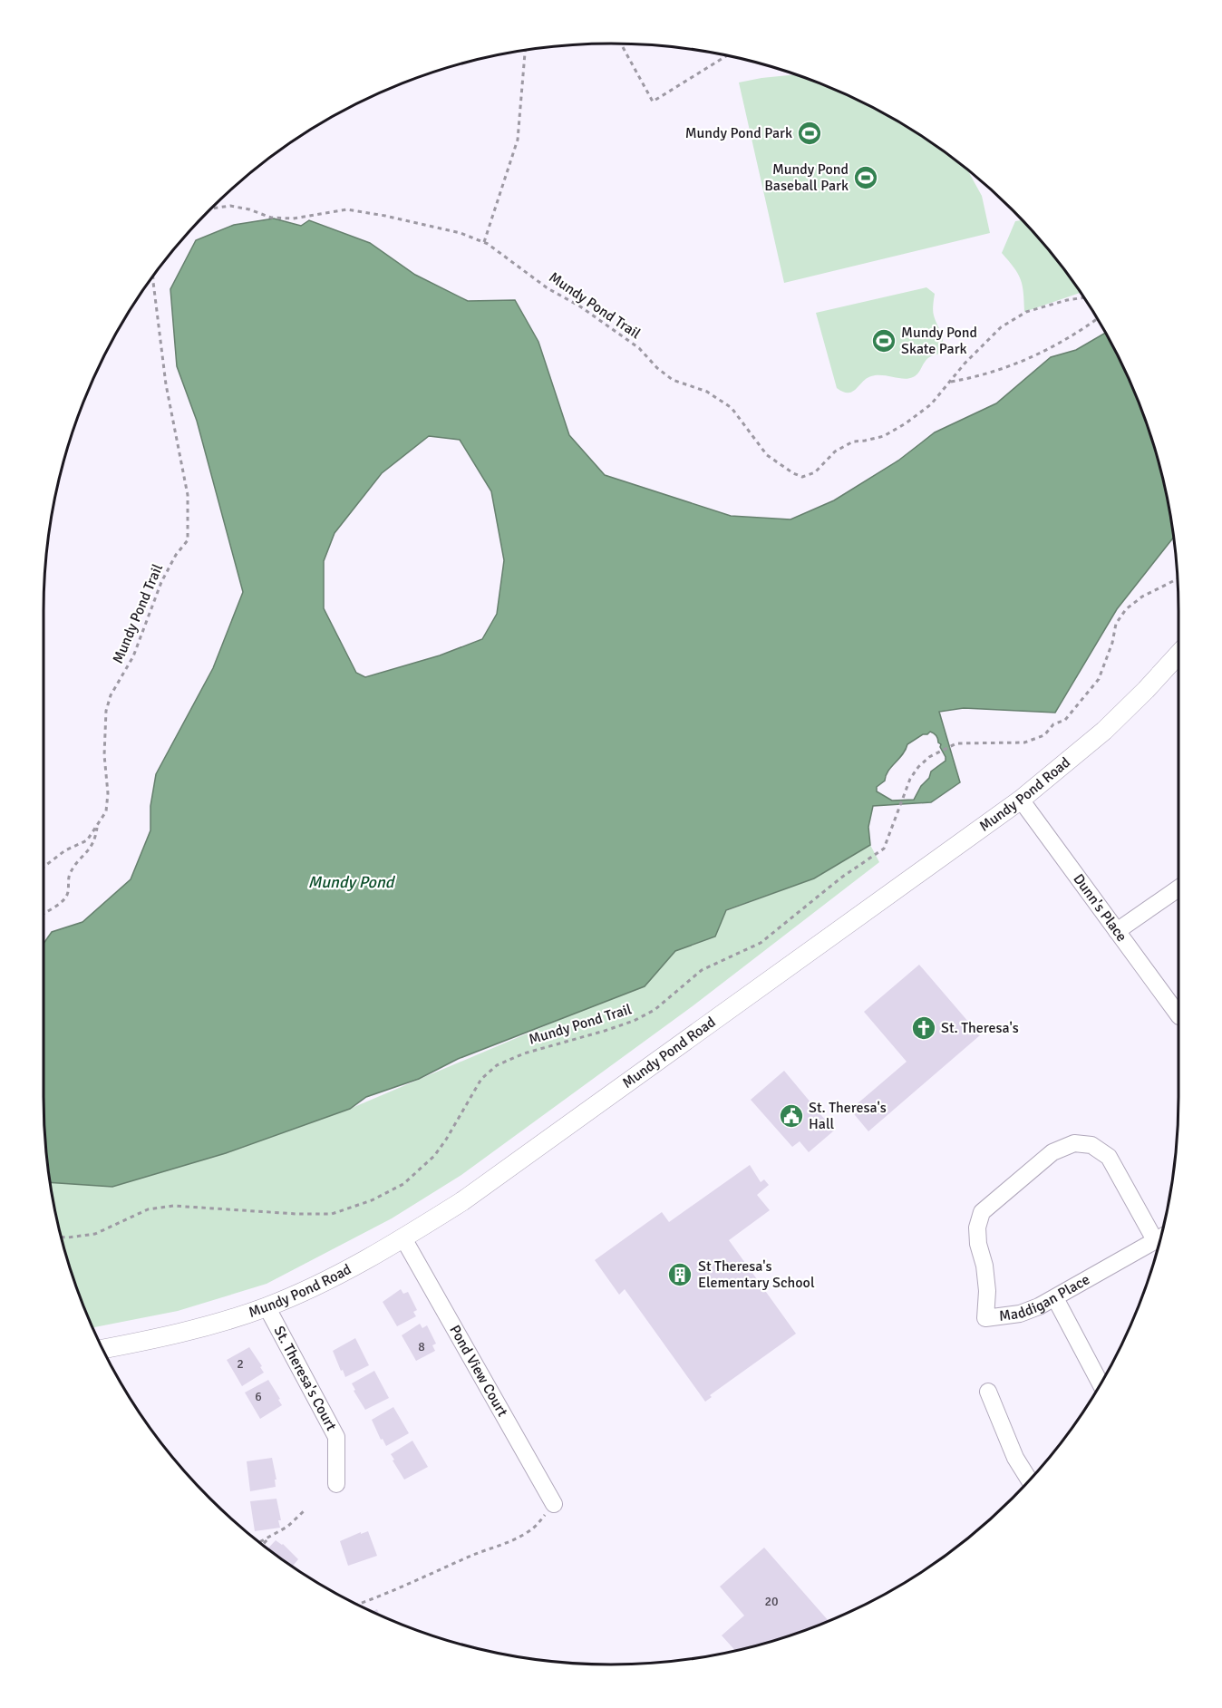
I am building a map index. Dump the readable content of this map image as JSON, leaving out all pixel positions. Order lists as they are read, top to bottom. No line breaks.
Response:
{"streets":{"street":["Mundy Pond Road","Dunn's Place","Maddigan Place","Pond View Court","St. Theresa's Court"],"path":["Mundy Pond Trail"]},"crossings":[["Mundy Pond Road","Dunn's Place"],["Mundy Pond Road","Pond View Court"],["Mundy Pond Road","St. Theresa's Court"]],"water":["Mundy Pond"],"places":{"sports":["Mundy Pond Park","Mundy Pond Baseball Park","Mundy Pond Skate Park"],"church":["St. Theresa's"],"public building":["St. Theresa's Hall"],"building":["St Theresa's Elementary School"]},"house_numbers":["8","2","6","20"]}
